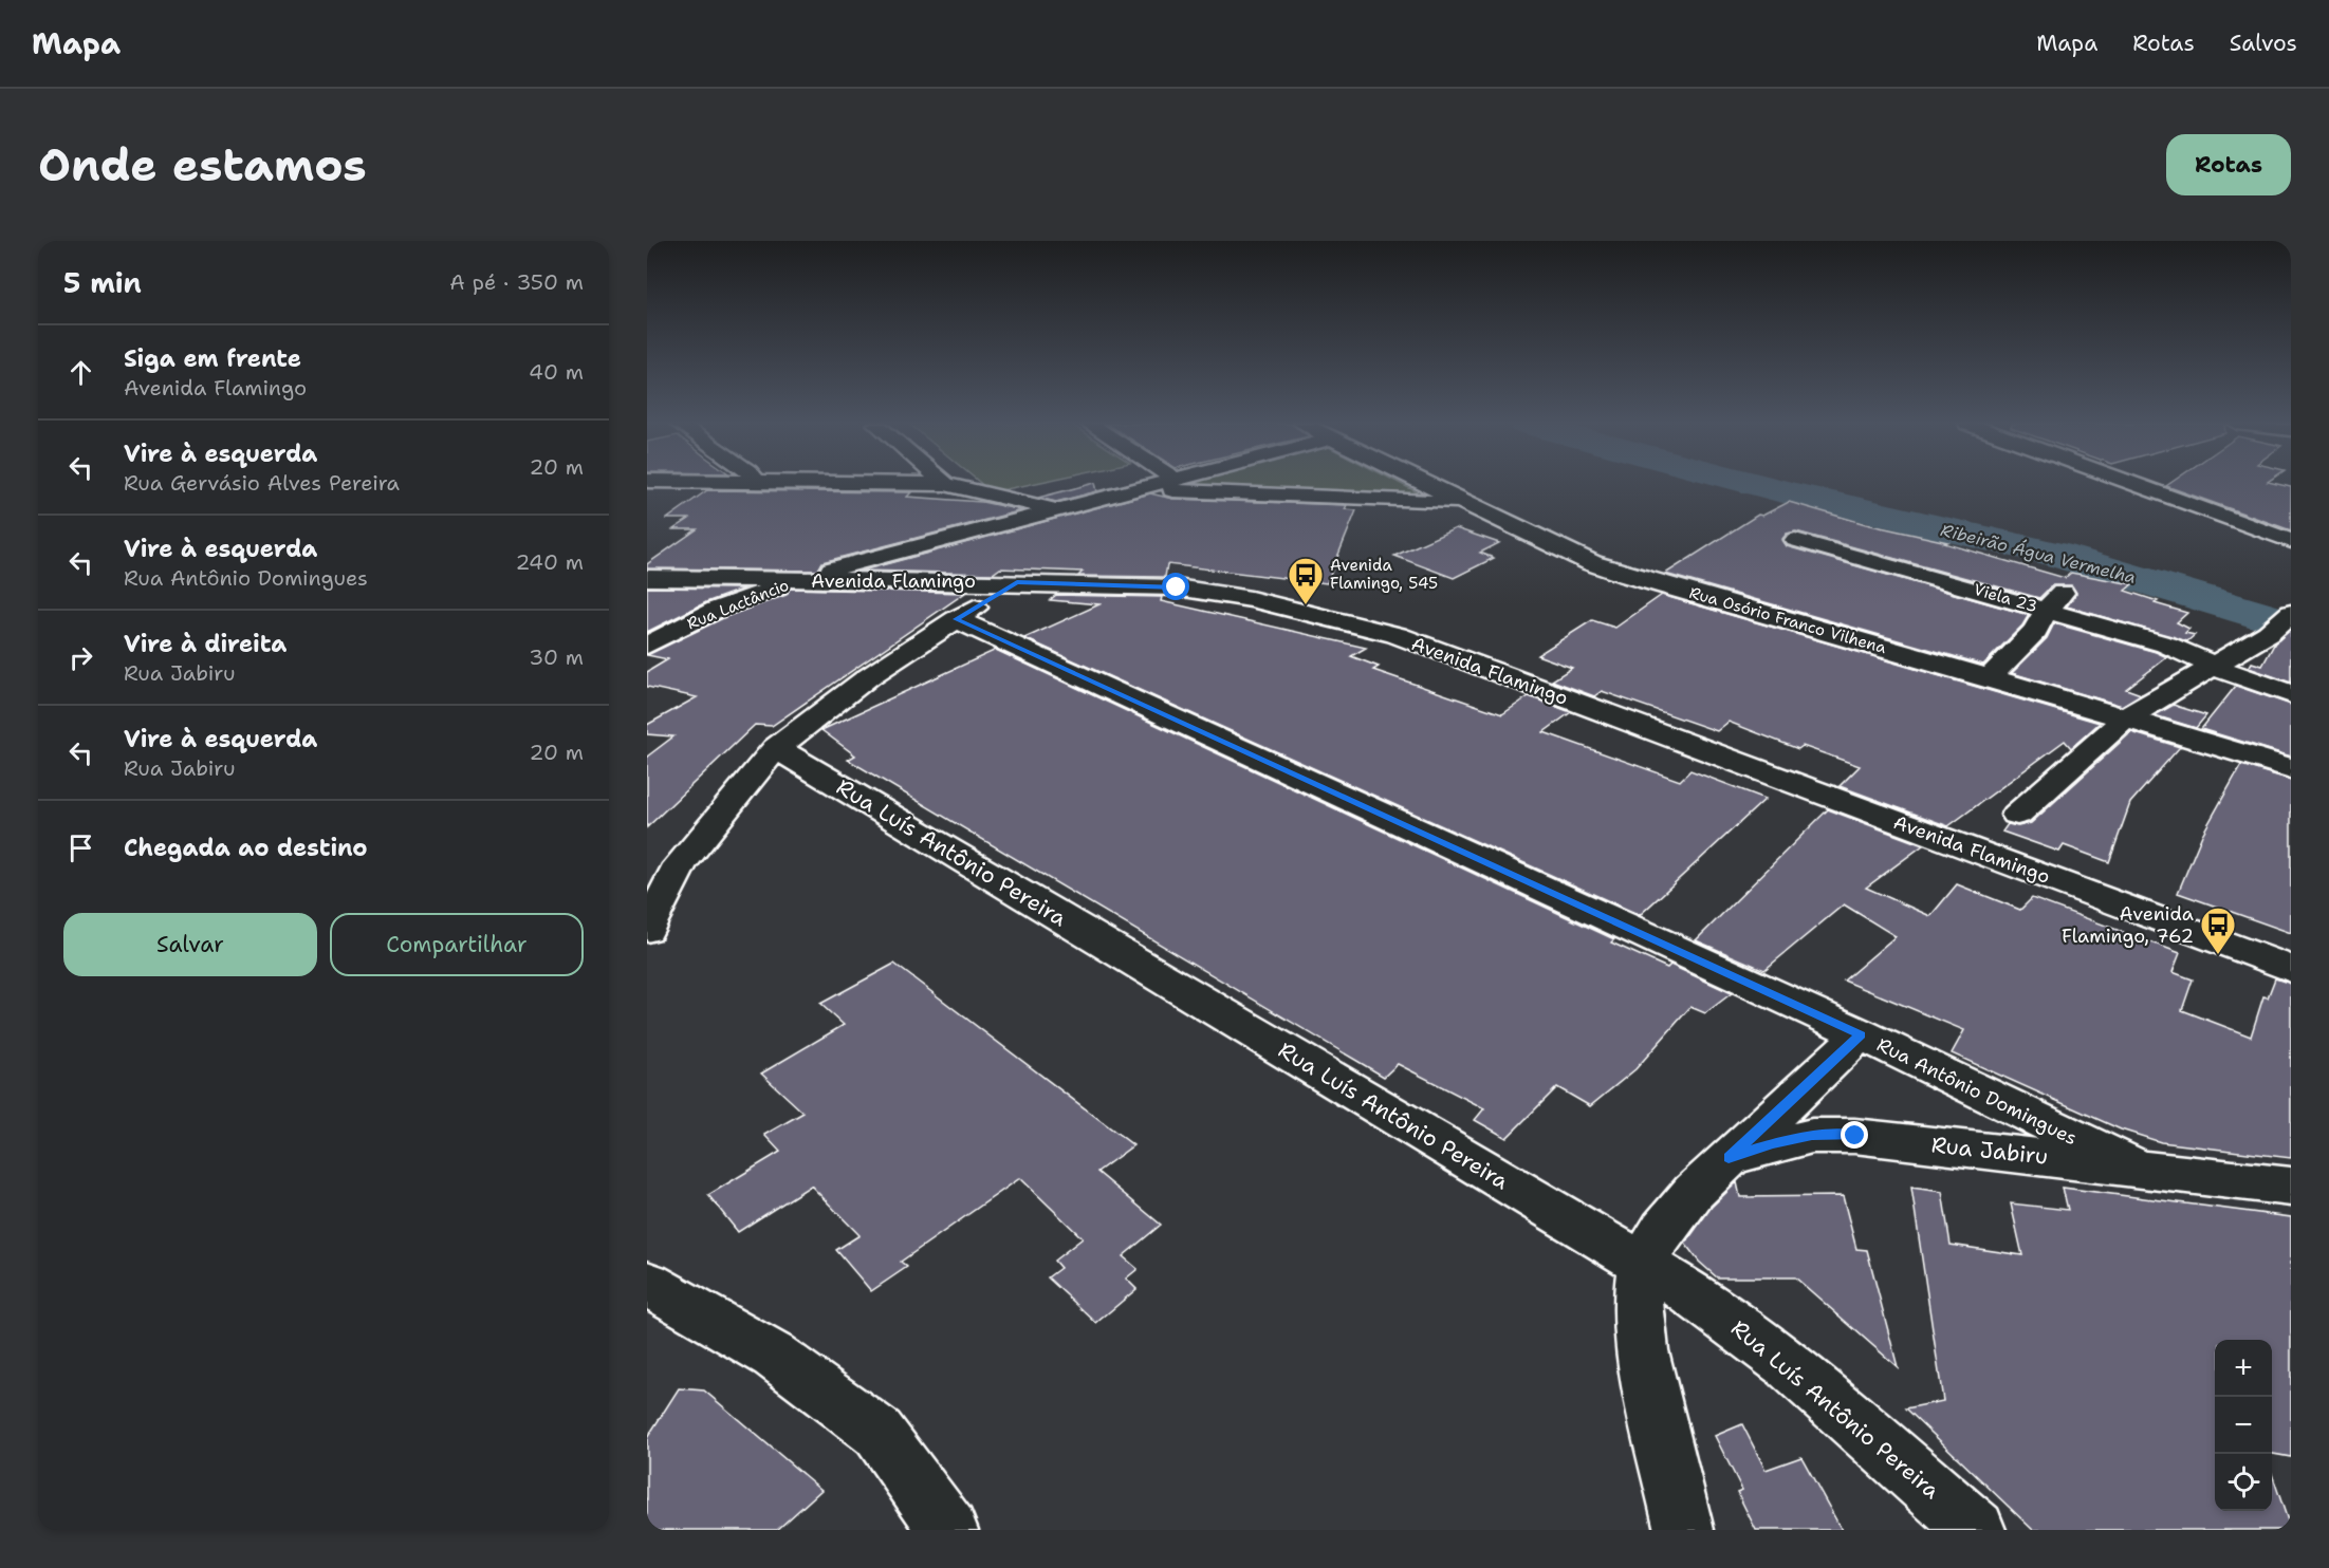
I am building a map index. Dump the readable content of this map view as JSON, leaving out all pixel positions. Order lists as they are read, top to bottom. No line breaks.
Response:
{"streets":{"street":["Avenida Flamingo","Viela 23","Rua Lactâncio","Rua Osório Franco Vilhena","Rua Luís Antônio Pereira","Rua Antônio Domingues","Rua Jabiru"]},"crossings":[["Avenida Flamingo","Rua Lactâncio"],["Rua Luís Antônio Pereira","Rua Jabiru"],["Rua Antônio Domingues","Rua Jabiru"]],"water":["Ribeirão Água Vermelha"],"places":{"bus stop":["Avenida Flamingo, 545","Avenida Flamingo, 762"]},"page":{"header":"Mapa","nav":["Mapa","Rotas","Salvos"],"buttons":["Rotas",["Salvar","Compartilhar"]],"title":"Onde estamos","heading":["5 min","A pé · 350 m"],"list":[["Siga em frente","Avenida Flamingo","40 m"],["Vire à esquerda","Rua Gervásio Alves Pereira","20 m"],["Vire à esquerda","Rua Antônio Domingues","240 m"],["Vire à direita","Rua Jabiru","30 m"],["Vire à esquerda","Rua Jabiru","20 m"],"Chegada ao destino"],"map_buttons":["+","−"]}}
